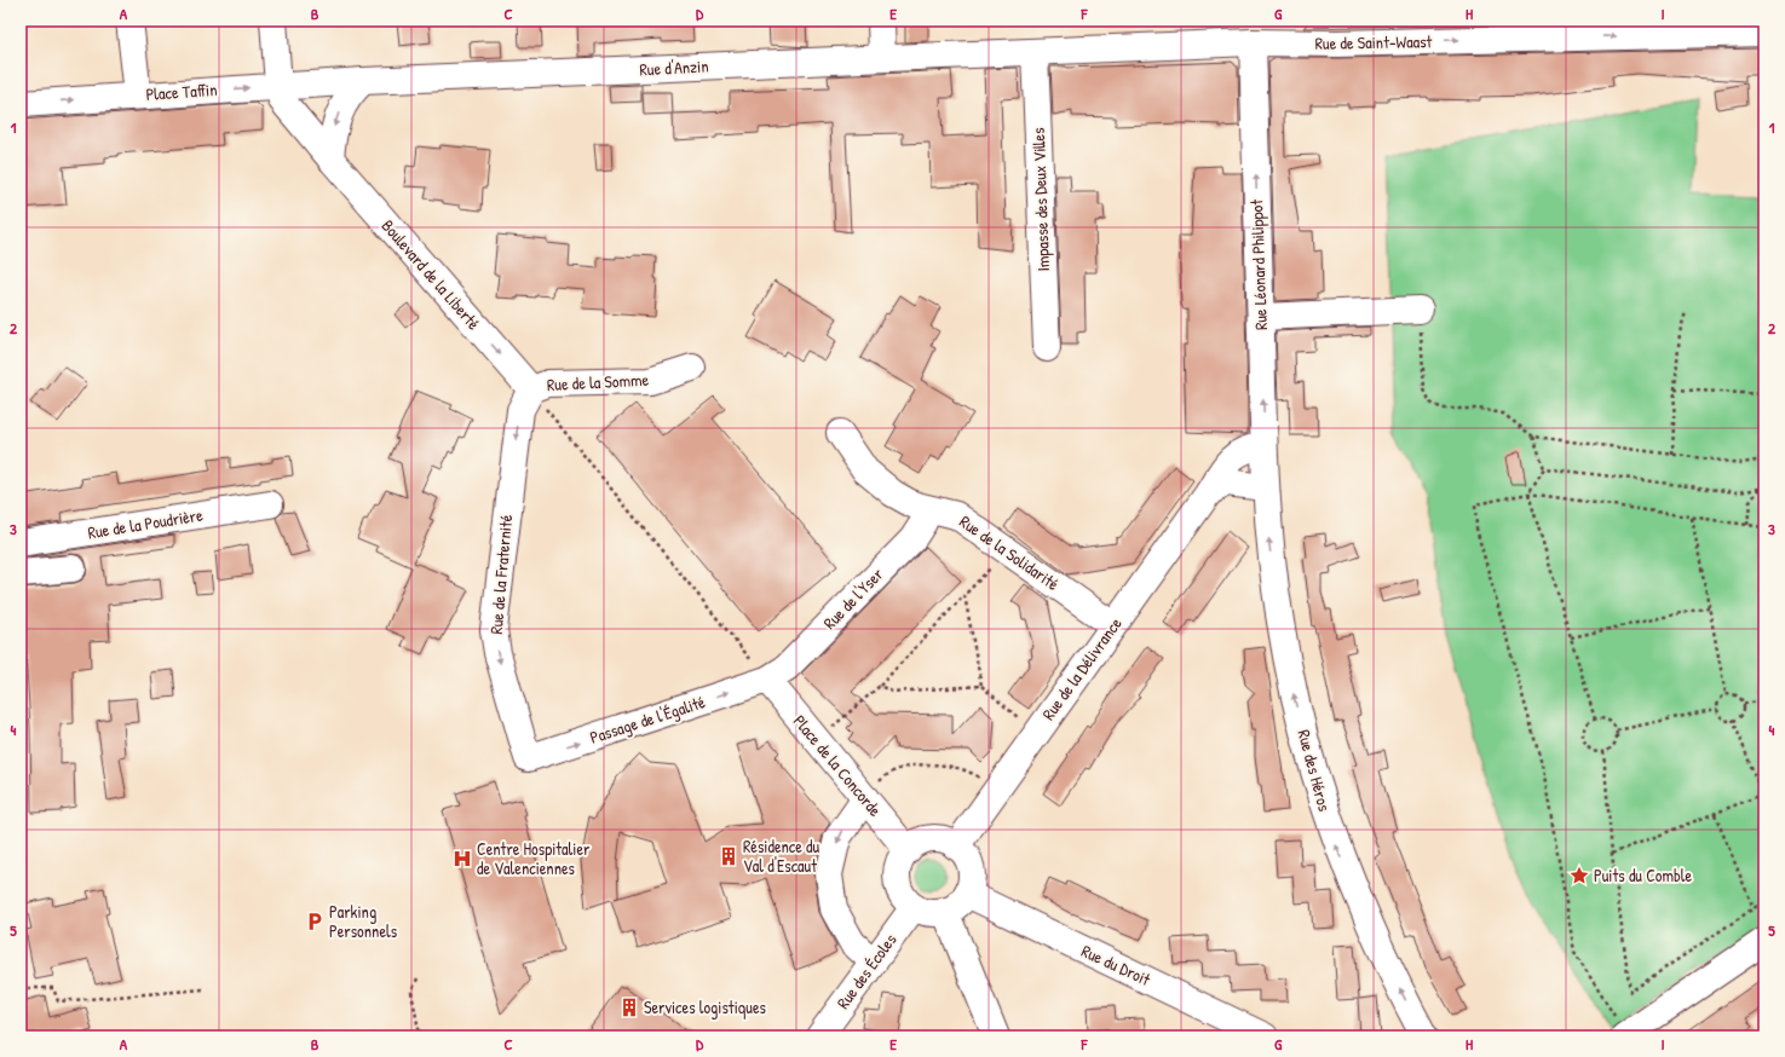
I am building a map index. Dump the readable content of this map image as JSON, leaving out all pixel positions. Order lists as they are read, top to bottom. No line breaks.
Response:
{"streets":{"street":["Rue de Saint-Waast","Rue d'Anzin","Place Taffin","Impasse des Deux Villes","Rue Léonard Philippot","Boulevard de la Liberté","Rue de la Somme","Rue de la Poudrière","Rue de la Solidarité","Rue de la Fraternité","Rue de l'Yser","Rue de la Délivrance","Passage de l'Égalité","Place de la Concorde","Rue des Héros","Rue du Droit","Rue des Écoles"]},"crossings":[["Rue de Saint-Waast","Rue d'Anzin"],["Rue de Saint-Waast","Rue Léonard Philippot"],["Rue d'Anzin","Place Taffin"],["Rue d'Anzin","Impasse des Deux Villes"],["Rue d'Anzin","Boulevard de la Liberté"],["Place Taffin","Boulevard de la Liberté"],["Rue Léonard Philippot","Rue de la Délivrance"],["Rue Léonard Philippot","Rue des Héros"],["Boulevard de la Liberté","Rue de la Somme"],["Boulevard de la Liberté","Rue de la Fraternité"],["Rue de la Somme","Rue de la Fraternité"],["Rue de la Solidarité","Rue de l'Yser"],["Rue de la Solidarité","Rue de la Délivrance"],["Rue de la Fraternité","Passage de l'Égalité"],["Rue de l'Yser","Passage de l'Égalité"],["Rue de l'Yser","Place de la Concorde"],["Rue de la Délivrance","Place de la Concorde"],["Rue de la Délivrance","Rue du Droit"],["Rue de la Délivrance","Rue des Écoles"],["Passage de l'Égalité","Place de la Concorde"],["Place de la Concorde","Rue du Droit"],["Place de la Concorde","Rue des Écoles"],["Rue du Droit","Rue des Écoles"]],"one_way":["Rue de Saint-Waast","Place Taffin","Rue Léonard Philippot","Boulevard de la Liberté","Rue de la Fraternité","Passage de l'Égalité","Rue des Héros"],"places":{"building":["Résidence du Val d'Escaut","Services logistiques"],"hospital":["Centre Hospitalier de Valenciennes"],"place":["Puits du Comble"],"parking":["Parking Personnels"]},"grid":{"columns":["A","B","C","D","E","F","G","H","I"],"rows":["1","2","3","4","5"]}}
